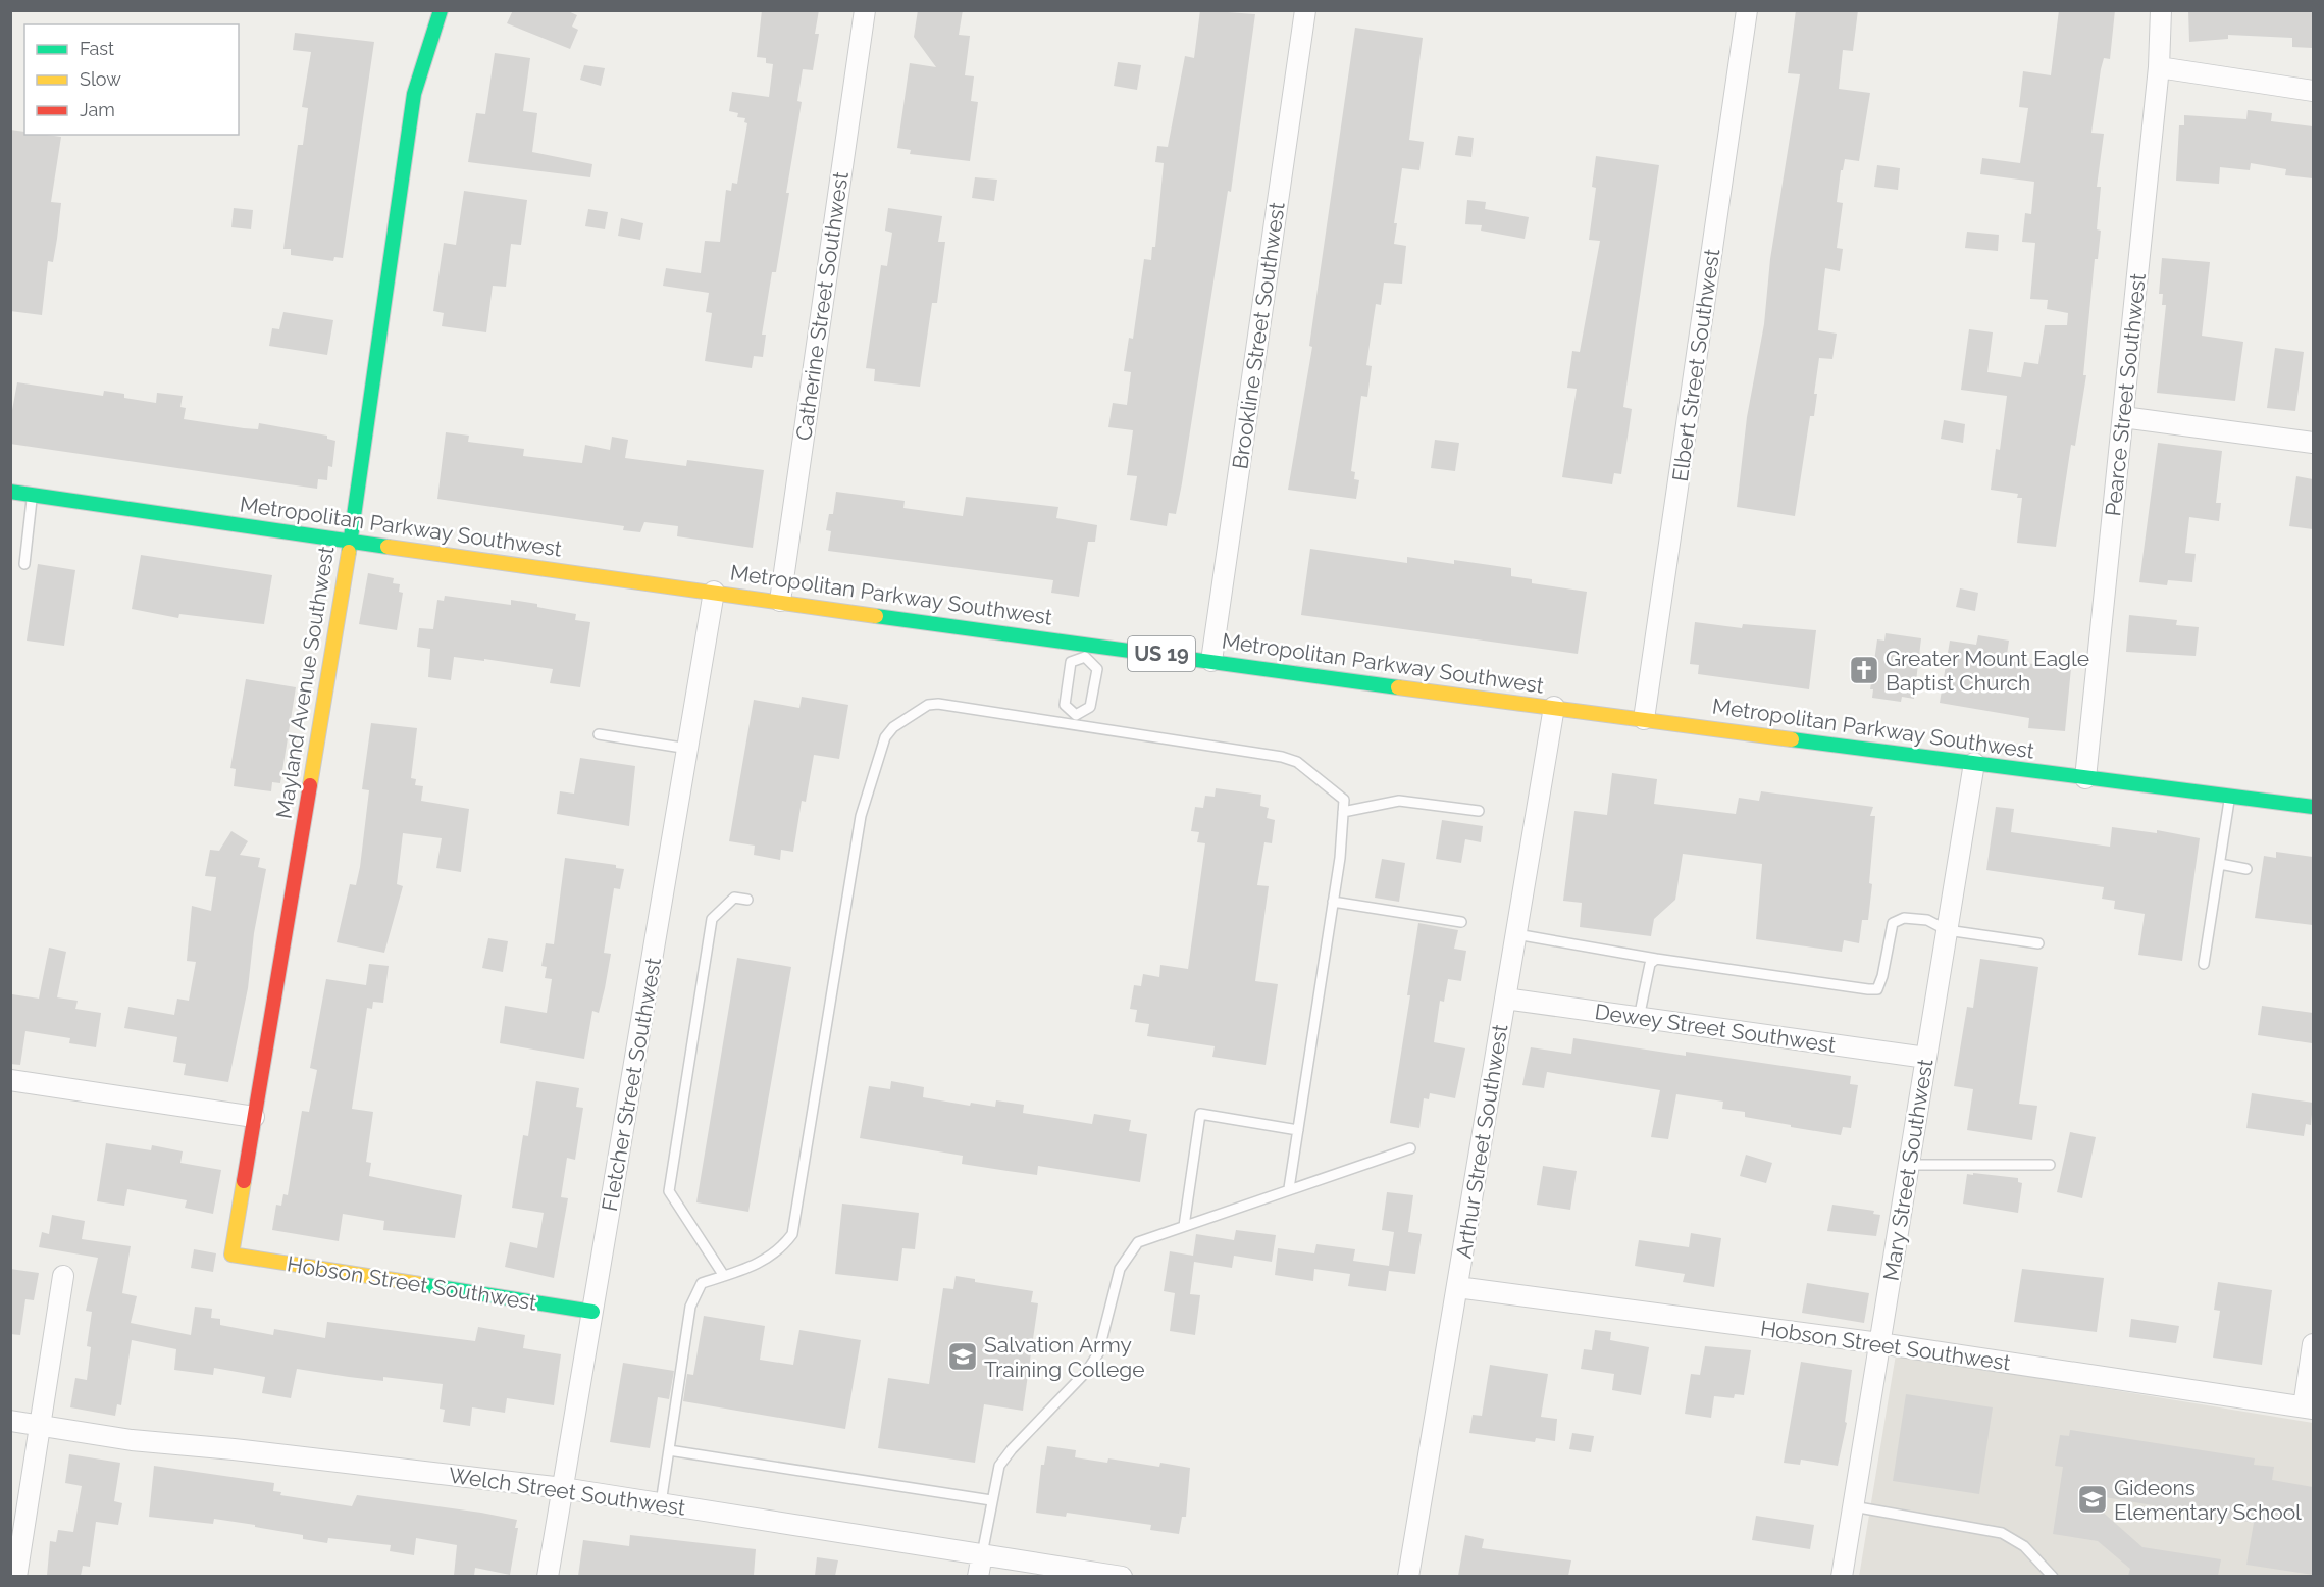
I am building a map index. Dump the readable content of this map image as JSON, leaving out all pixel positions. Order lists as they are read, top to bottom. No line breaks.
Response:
{"streets":{"main road":["Metropolitan Parkway Southwest","US 19","Mayland Avenue Southwest","Hobson Street Southwest"],"street":["Catherine Street Southwest","Brookline Street Southwest","Elbert Street Southwest","Pearce Street Southwest","Dewey Street Southwest","Fletcher Street Southwest","Arthur Street Southwest","Mary Street Southwest","Welch Street Southwest"]},"crossings":[["Catherine Street Southwest","Metropolitan Parkway Southwest"],["Brookline Street Southwest","Metropolitan Parkway Southwest"],["Elbert Street Southwest","Metropolitan Parkway Southwest"],["Pearce Street Southwest","Metropolitan Parkway Southwest"],["Metropolitan Parkway Southwest","Mayland Avenue Southwest"],["Metropolitan Parkway Southwest","Fletcher Street Southwest"],["Metropolitan Parkway Southwest","Arthur Street Southwest"],["Metropolitan Parkway Southwest","Mary Street Southwest"],["Mayland Avenue Southwest","Hobson Street Southwest"],["Dewey Street Southwest","Arthur Street Southwest"],["Dewey Street Southwest","Mary Street Southwest"],["Fletcher Street Southwest","Hobson Street Southwest"],["Fletcher Street Southwest","Welch Street Southwest"],["Arthur Street Southwest","Hobson Street Southwest"],["Mary Street Southwest","Hobson Street Southwest"]],"places":{"church":["Greater Mount Eagle Baptist Church"],"school or university":["Salvation Army Training College","Gideons Elementary School"]},"legend":["Fast","Slow","Jam"]}
